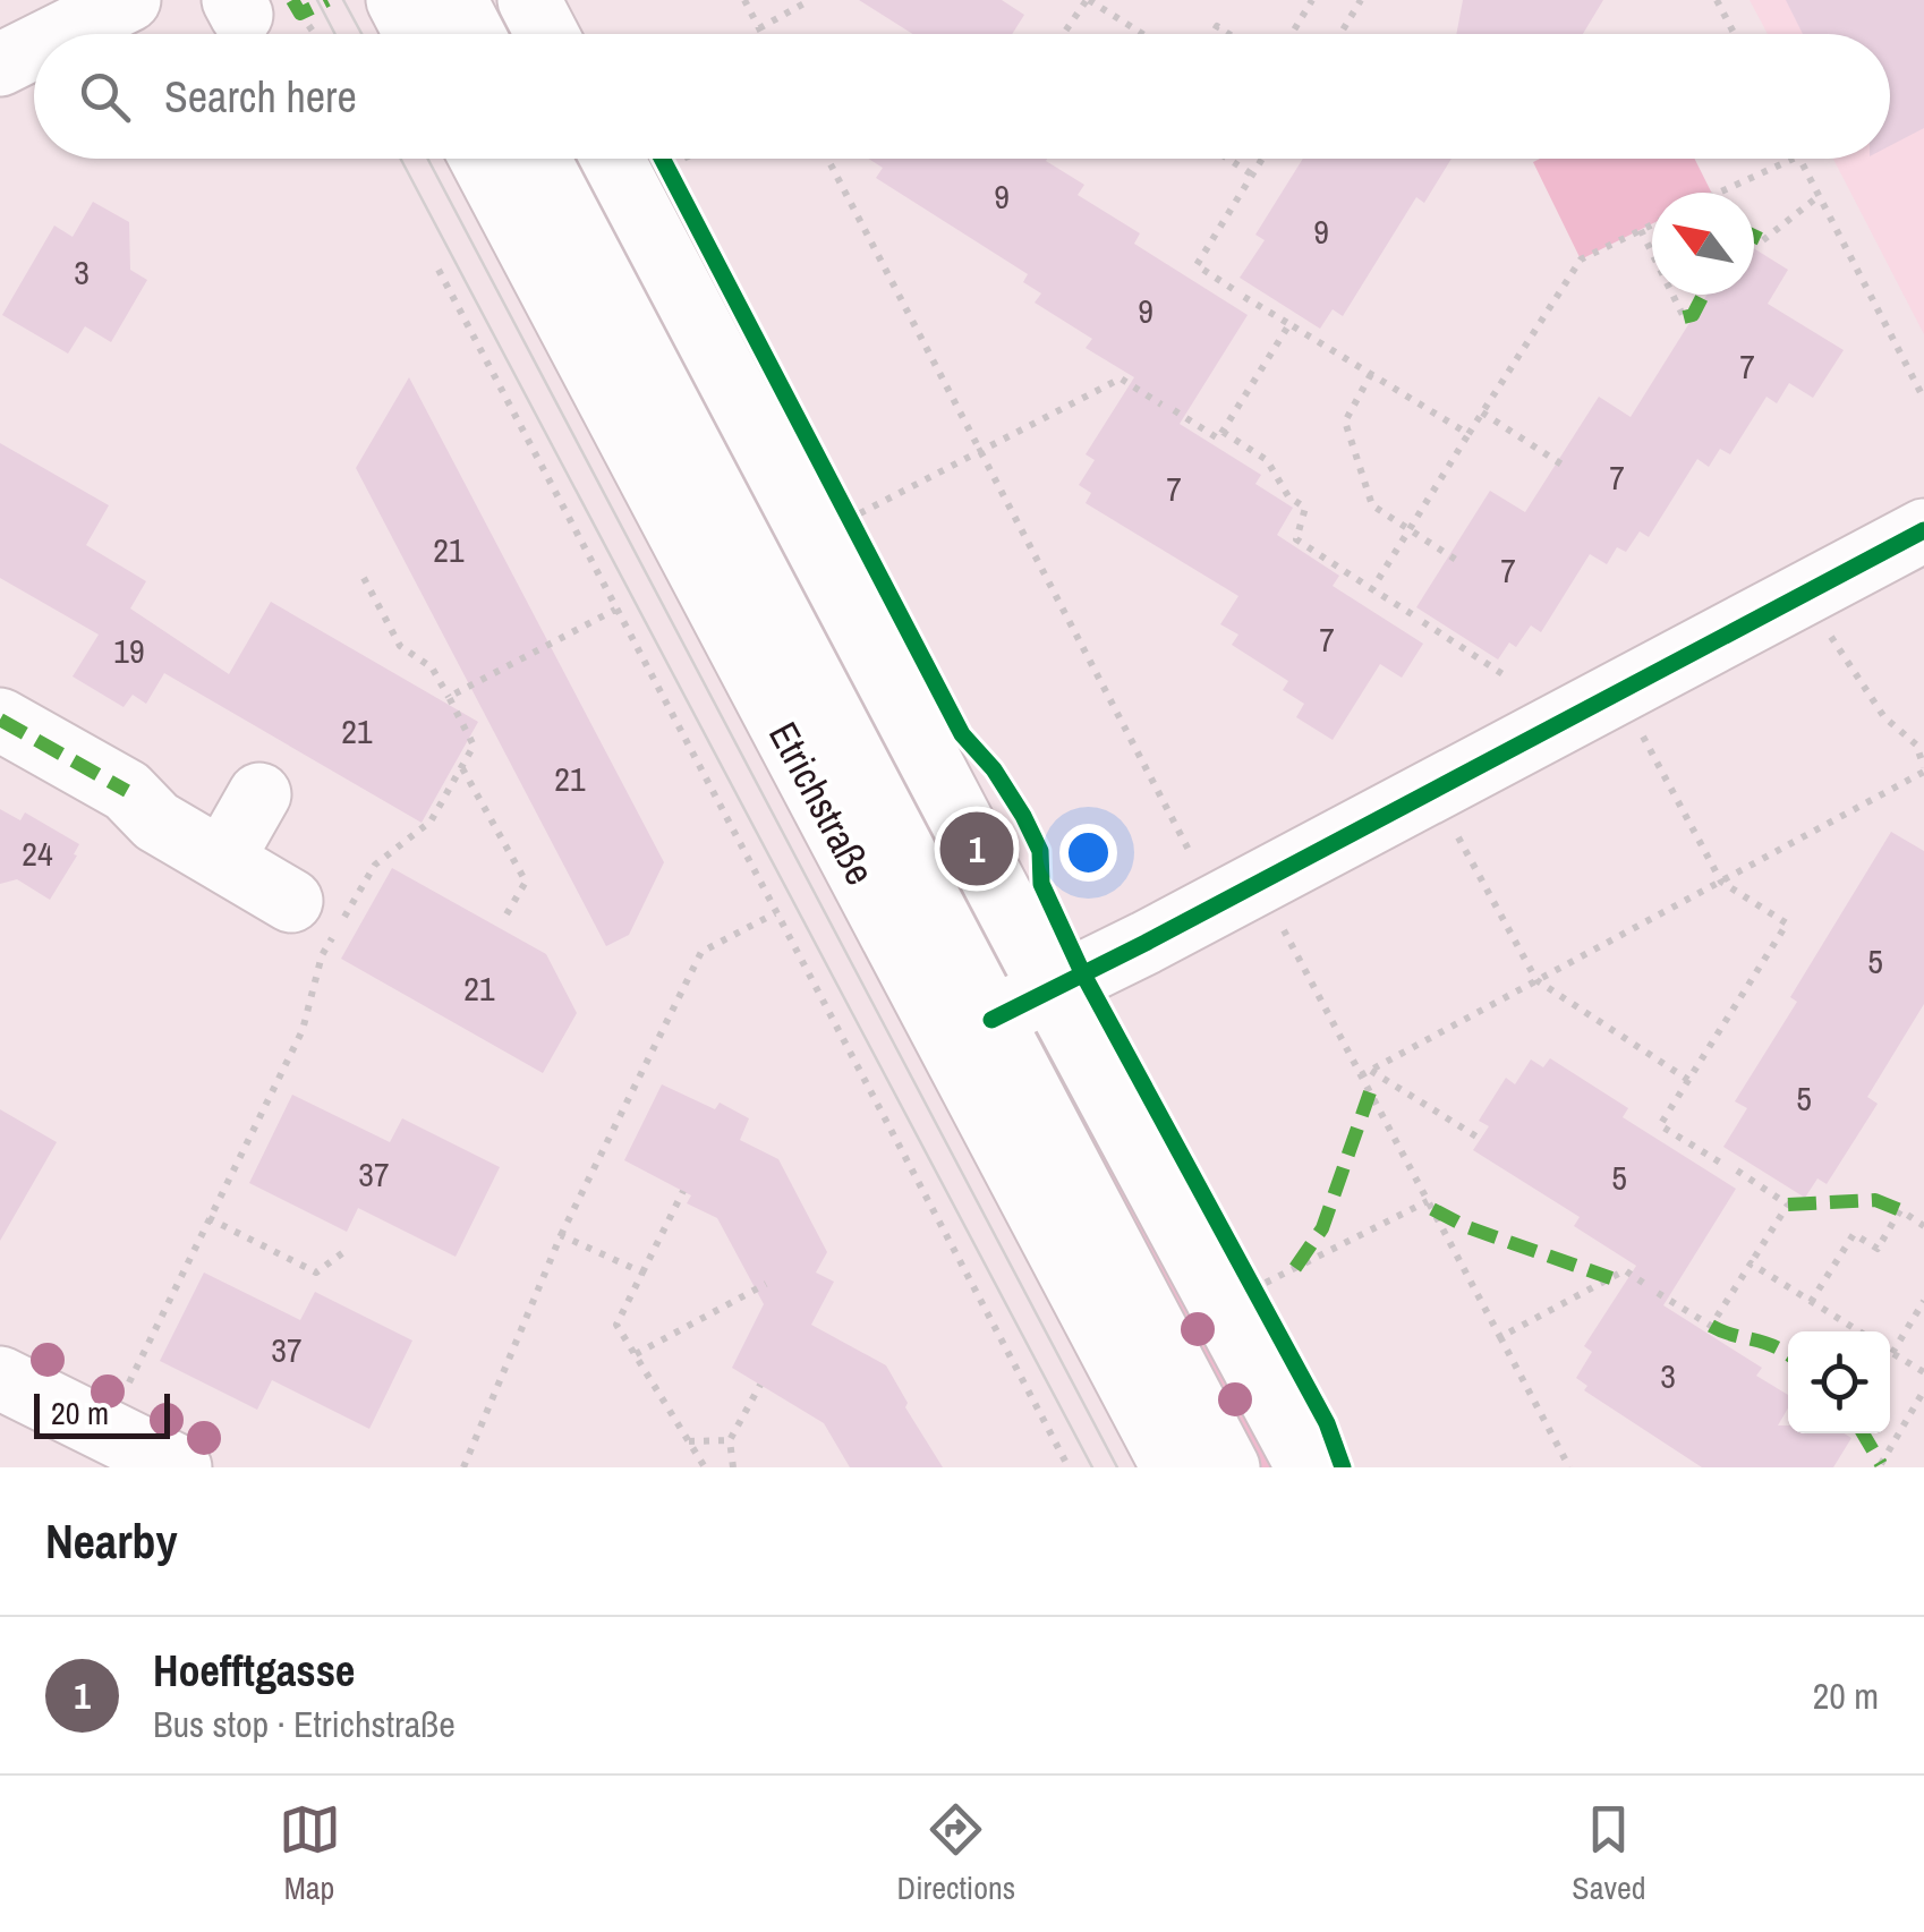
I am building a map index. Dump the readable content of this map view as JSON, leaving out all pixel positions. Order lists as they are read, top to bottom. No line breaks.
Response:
{"streets":{"main road":["Etrichstraße"]},"house_numbers":["9","9","3","9","7","7","7","21","7","7","19","21","21","24","5","21","5","37","5","37","3"],"scale_bar":"20 m","north":"top left","page":{"search":"Search here","pins":"1","scale":"20 m","heading":"Nearby","list":[{"mark":"1","name":"Hoefftgasse","note":"Bus stop · Etrichstraße","value":"20 m"}],"nav":["Map","Directions","Saved"]}}
